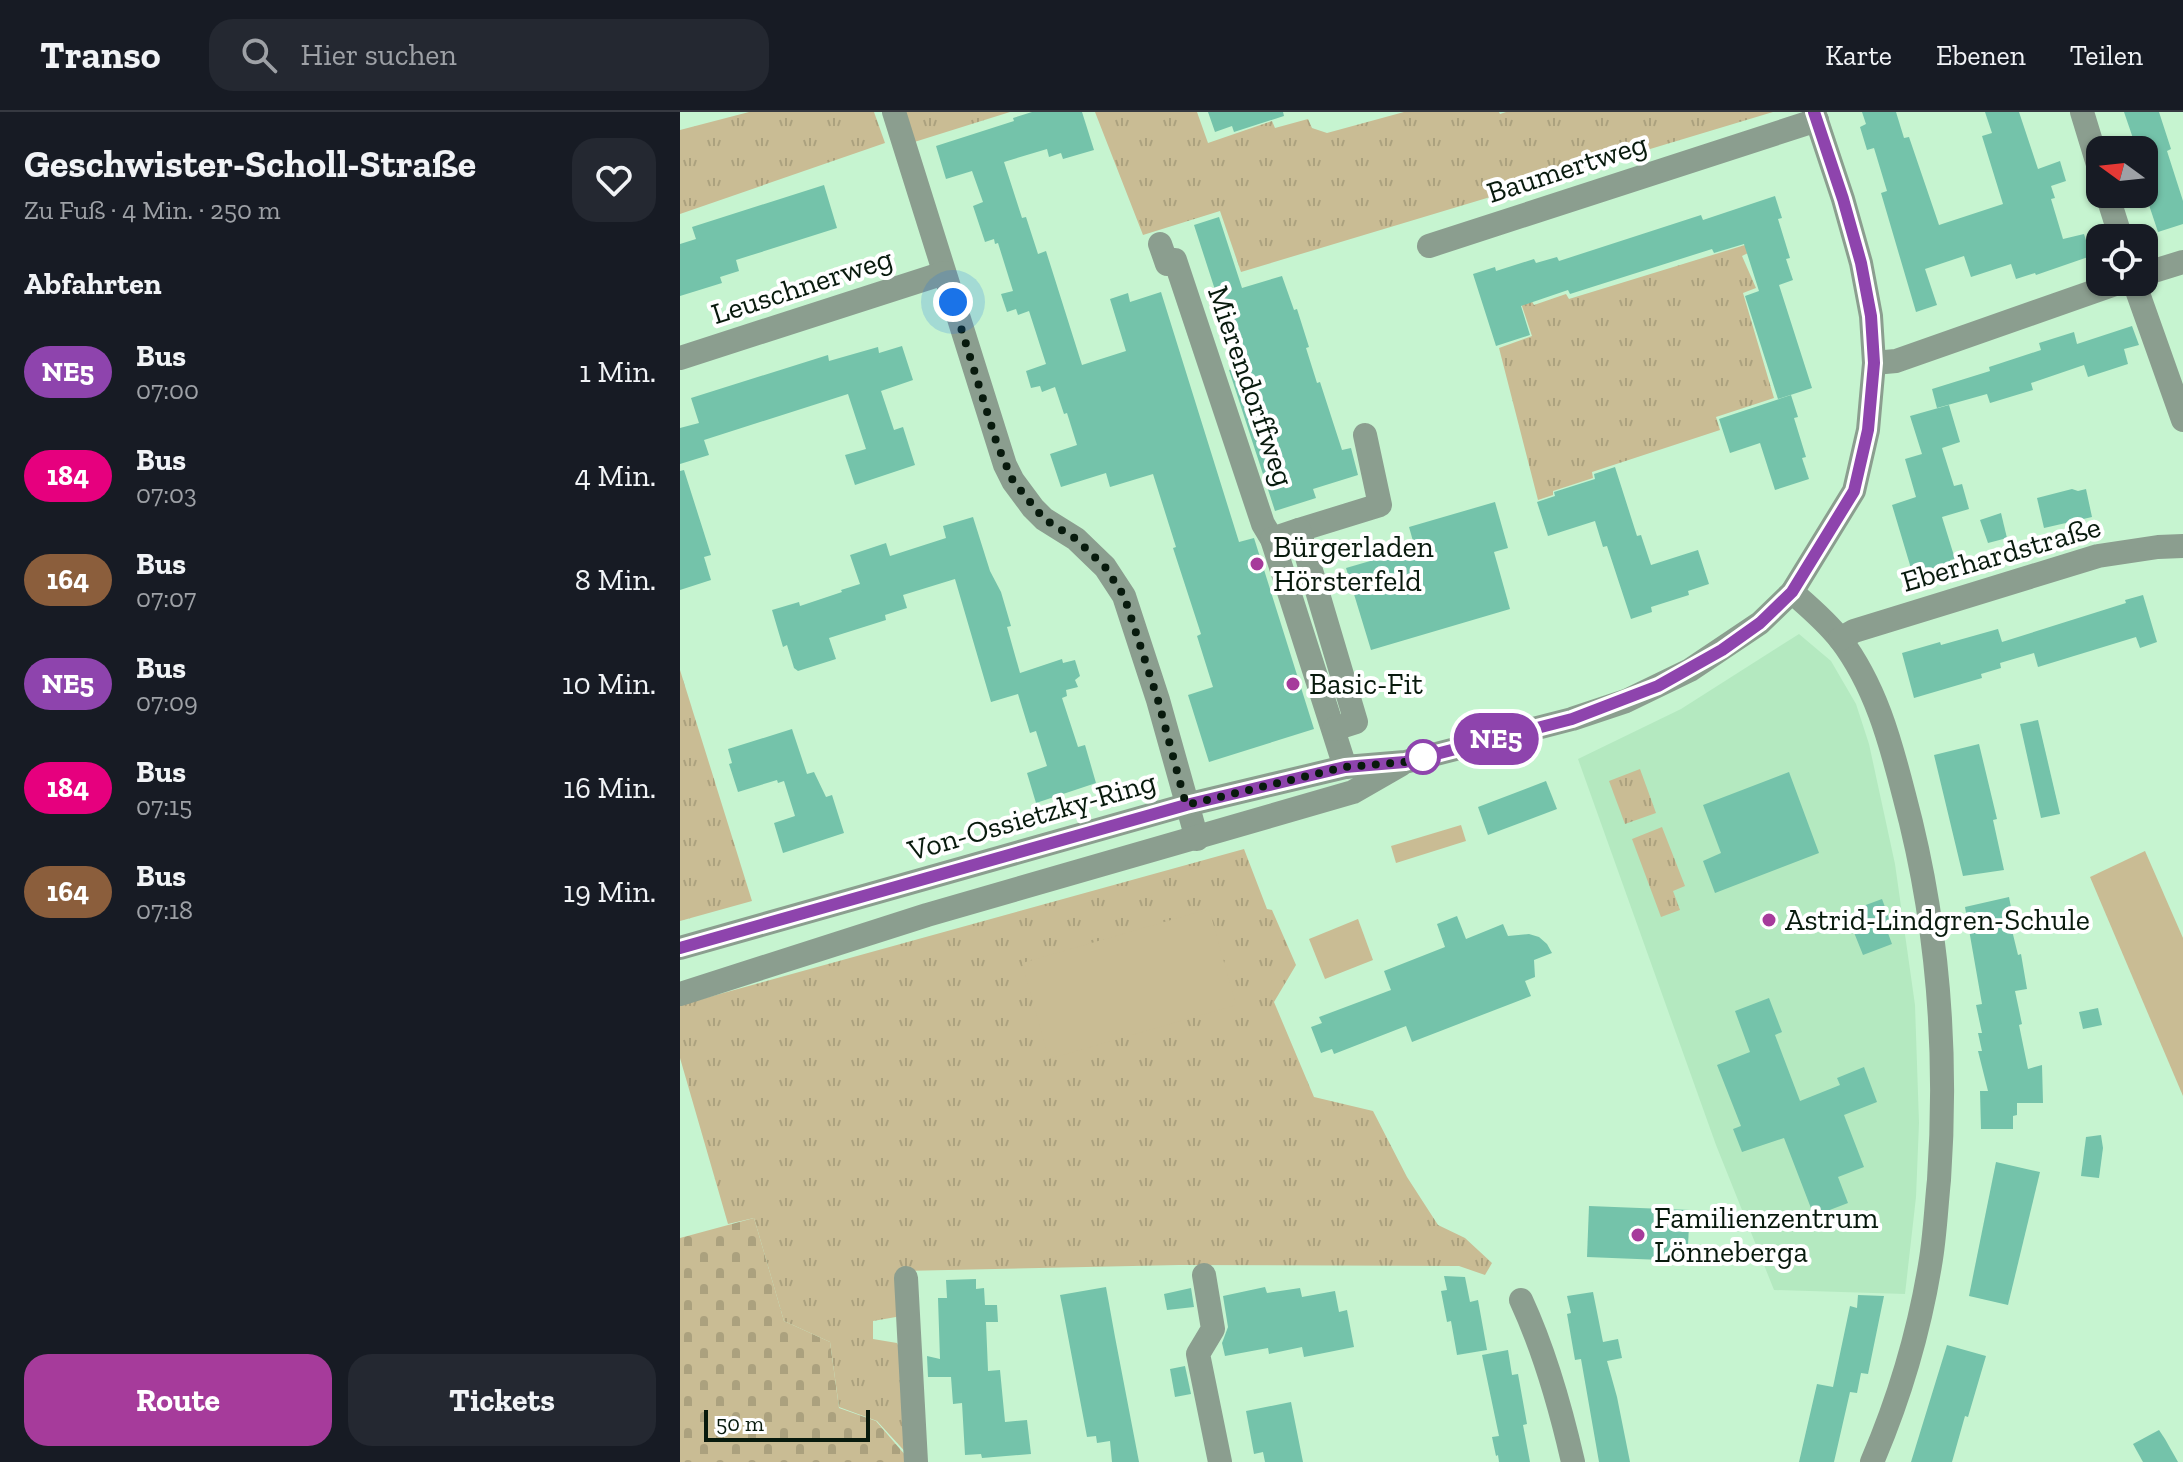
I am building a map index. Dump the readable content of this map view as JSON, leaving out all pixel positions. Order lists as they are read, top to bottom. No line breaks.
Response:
{"streets":{"street":["Baumertweg","Leuschnerweg","Mierendorffweg","Eberhardstraße","Von-Ossietzky-Ring"]},"crossings":[["Baumertweg","Von-Ossietzky-Ring"],["Mierendorffweg","Von-Ossietzky-Ring"]],"places":["Bürgerladen Hörsterfeld","Basic-Fit","Astrid-Lindgren-Schule","Familienzentrum Lönneberga"],"lines":["bus line NE5"],"scale_bar":"50 m","north":"left","page":{"header":"Transo","search":"Hier suchen","nav":["Karte","Ebenen","Teilen"],"heading":[["Geschwister-Scholl-Straße","Zu Fuß · 4 Min. · 250 m"],"Abfahrten"],"on_map":"NE5","list":[{"mark":"NE5","name":"Bus","note":"07:00","value":"1 Min."},{"mark":"184","name":"Bus","note":"07:03","value":"4 Min."},{"mark":"164","name":"Bus","note":"07:07","value":"8 Min."},{"mark":"NE5","name":"Bus","note":"07:09","value":"10 Min."},{"mark":"184","name":"Bus","note":"07:15","value":"16 Min."},{"mark":"164","name":"Bus","note":"07:18","value":"19 Min."}],"buttons":["Route","Tickets"],"scale":"50 m"}}
